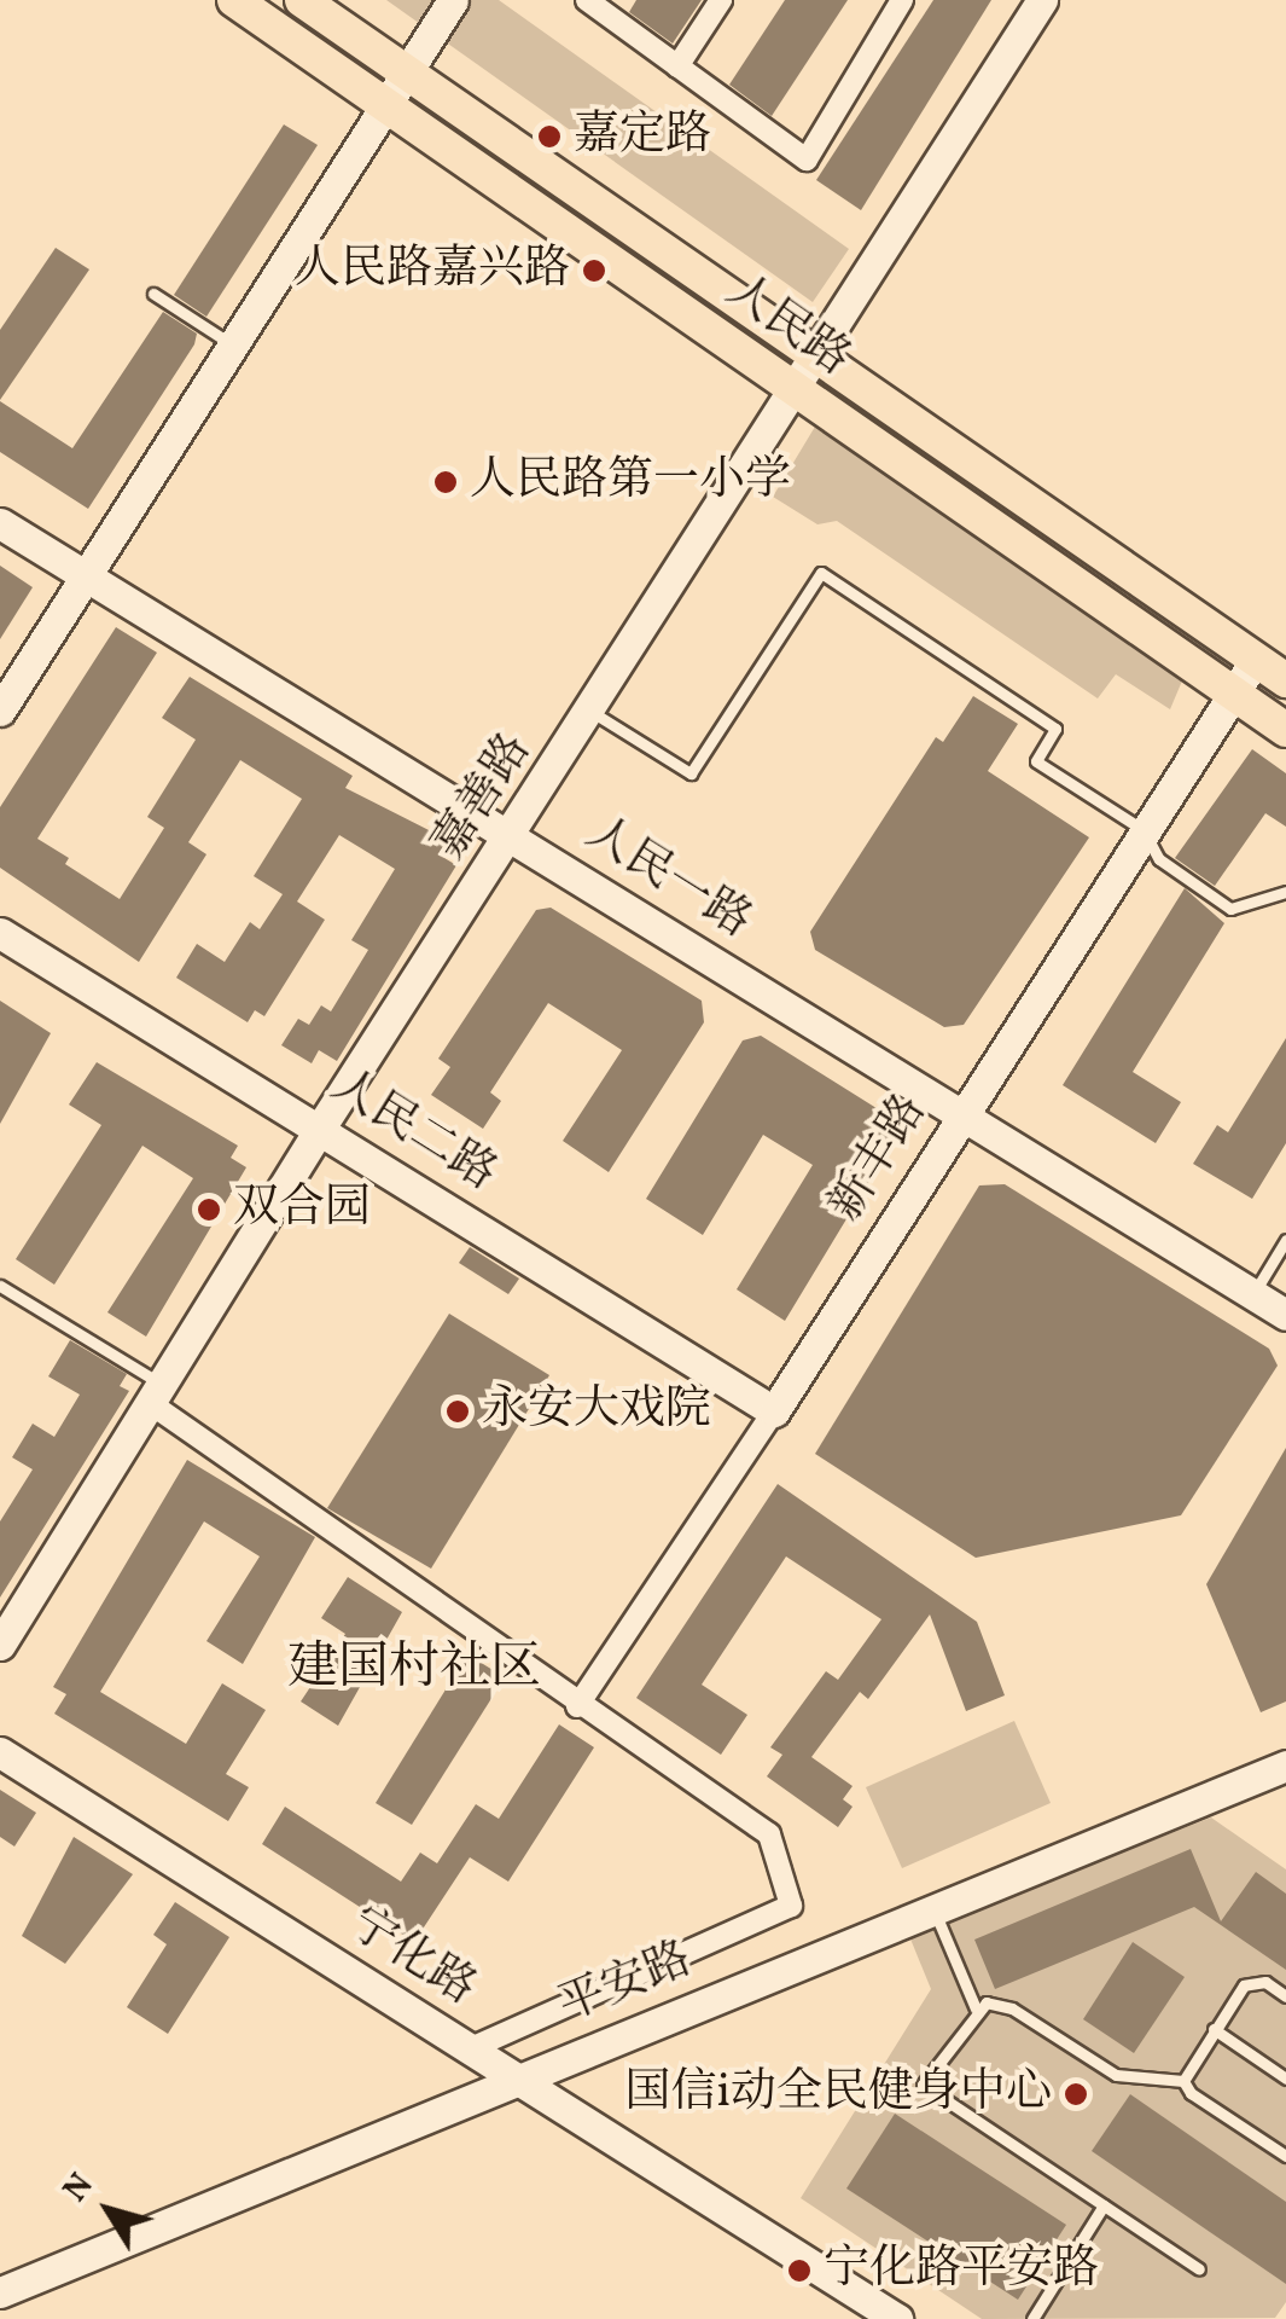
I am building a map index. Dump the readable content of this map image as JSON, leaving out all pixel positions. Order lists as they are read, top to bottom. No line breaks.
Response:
{"streets":{"main road":["人民路"],"street":["嘉善路","人民一路","人民二路","新丰路","宁化路","平安路"]},"crossings":[["人民路","嘉善路"],["人民路","新丰路"],["嘉善路","人民一路"],["嘉善路","人民二路"],["人民一路","新丰路"],["人民二路","新丰路"],["宁化路","平安路"]],"districts":["建国村社区"],"places":["嘉定路","人民路嘉兴路","人民路第一小学","双合园","永安大戏院","国信i动全民健身中心","宁化路平安路"],"north":"top left"}
